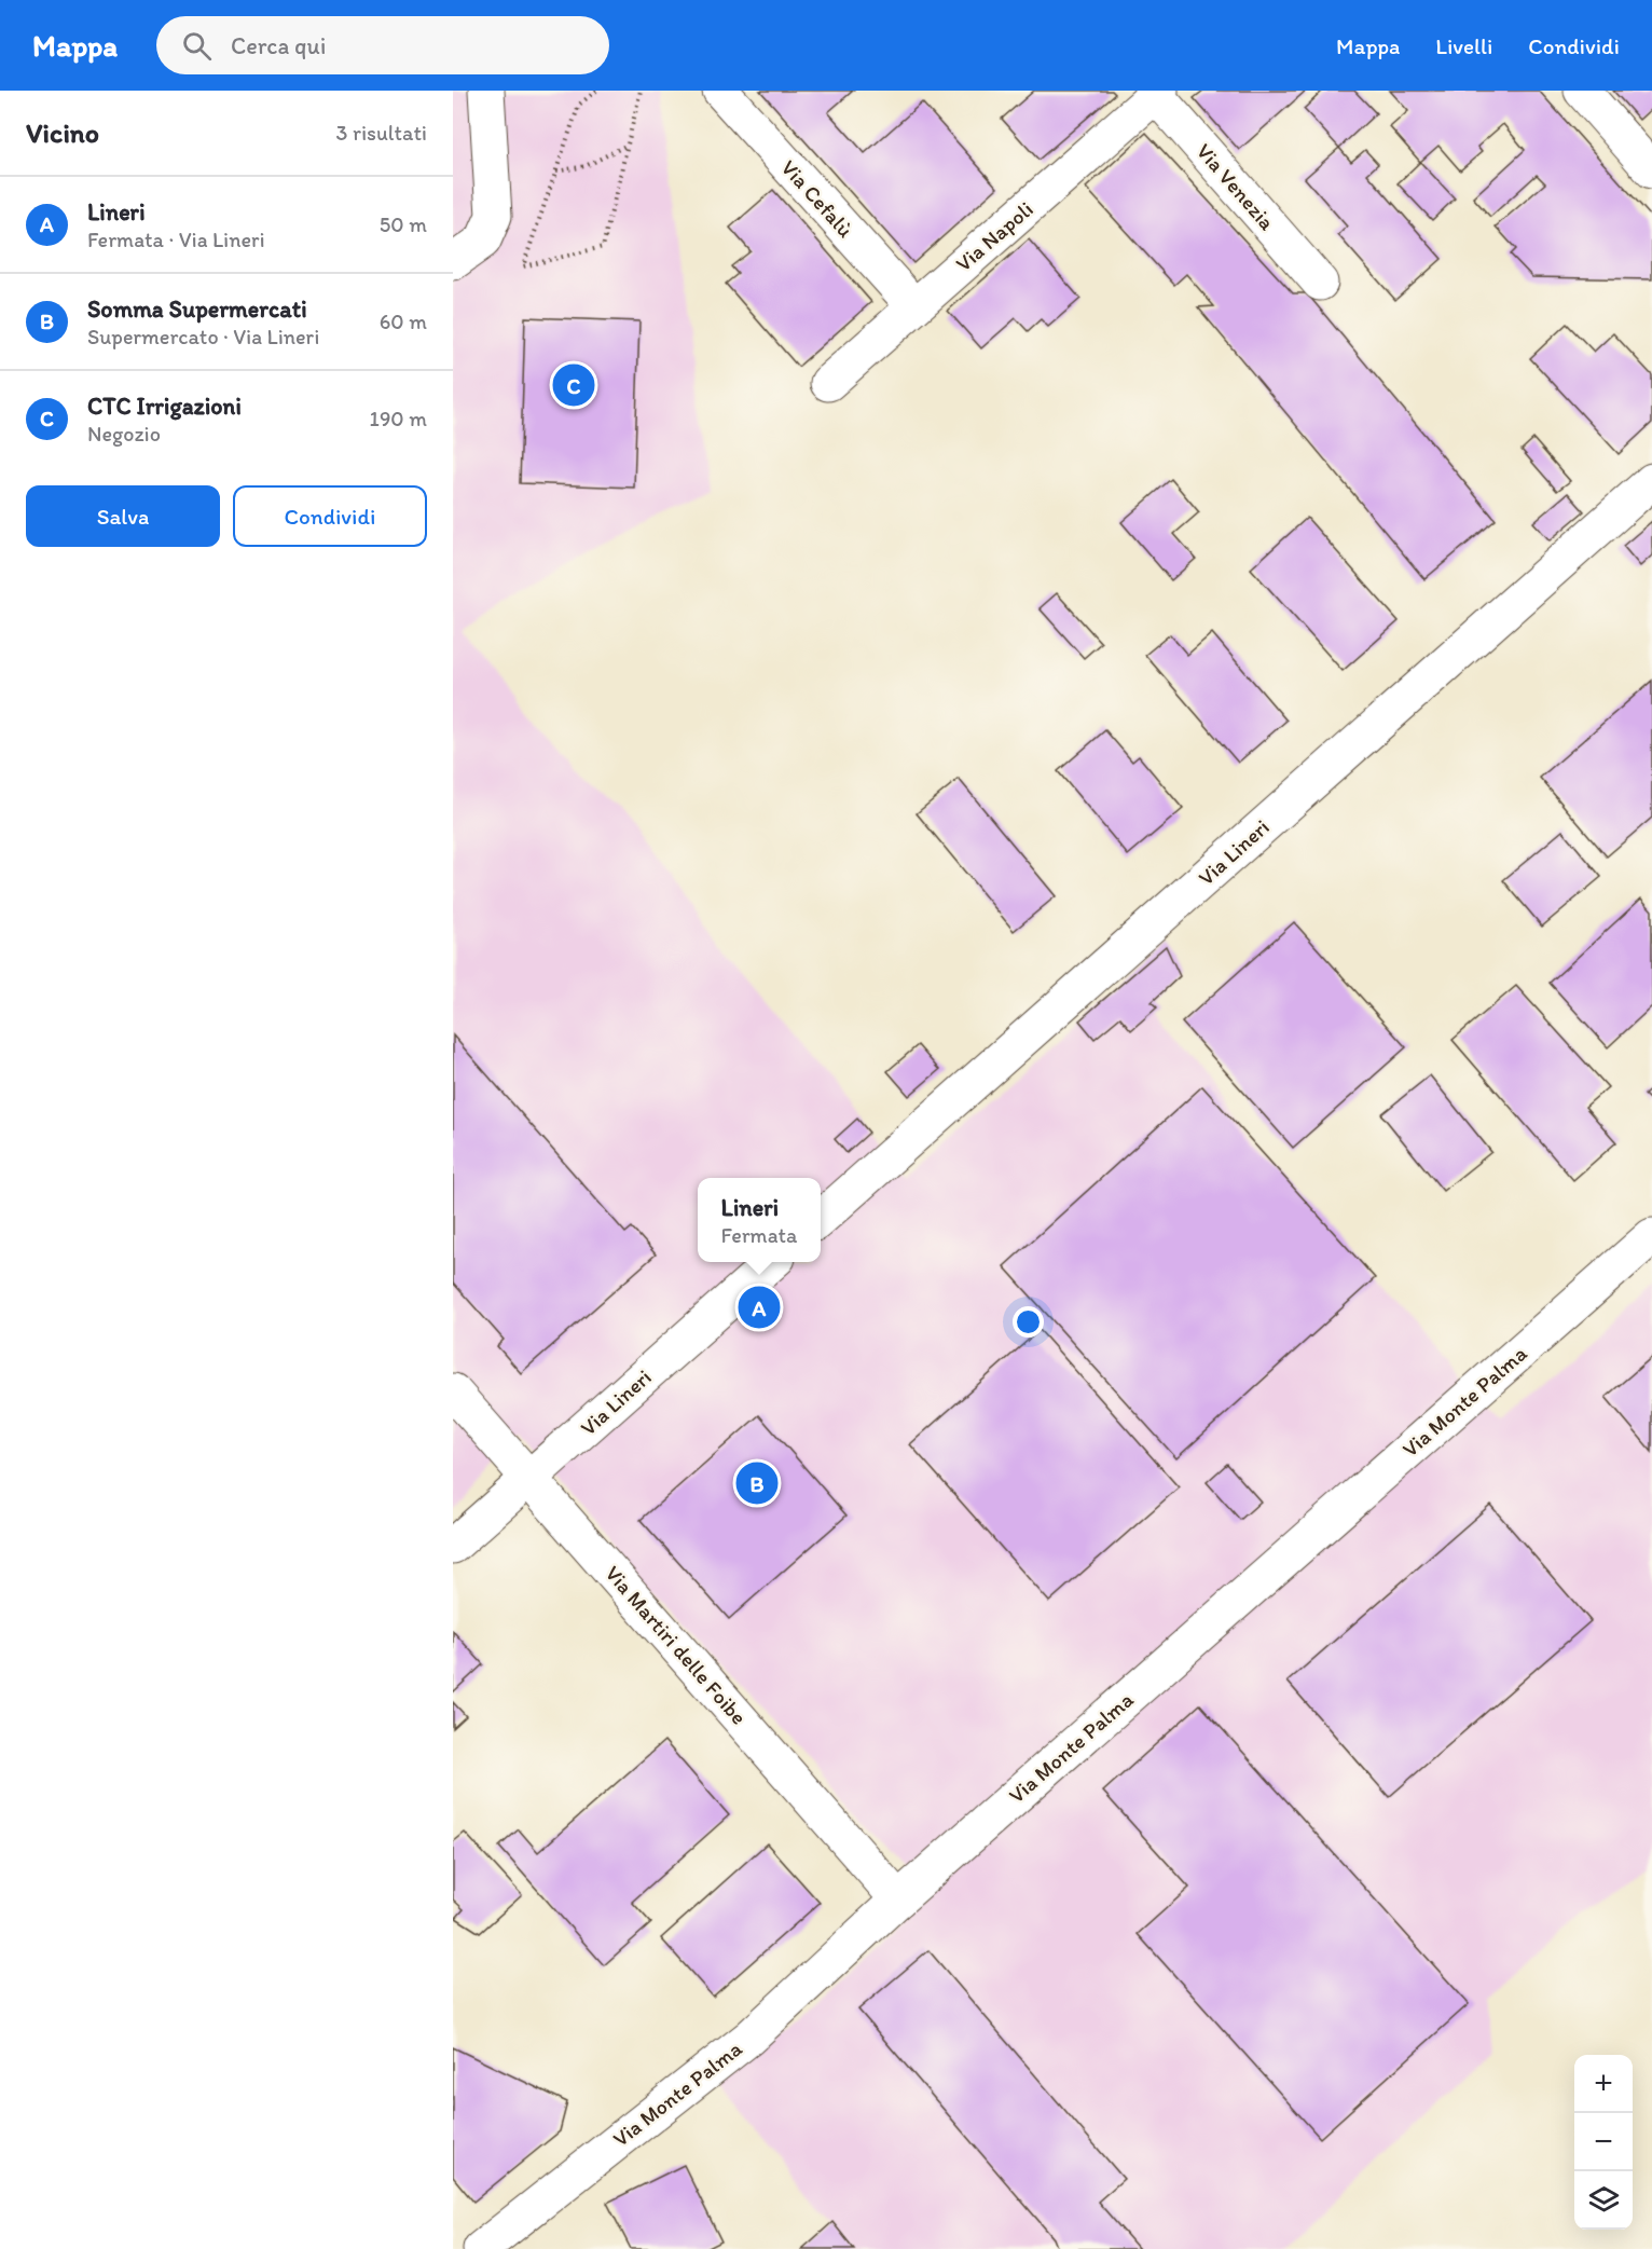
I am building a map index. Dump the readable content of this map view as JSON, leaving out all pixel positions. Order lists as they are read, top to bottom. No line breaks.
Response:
{"streets":{"street":["Via Venezia","Via Cefalù","Via Napoli","Via Lineri","Via Monte Palma","Via Martiri delle Foibe"]},"crossings":[["Via Venezia","Via Napoli"],["Via Cefalù","Via Napoli"],["Via Lineri","Via Martiri delle Foibe"],["Via Monte Palma","Via Martiri delle Foibe"]],"page":{"header":"Mappa","search":"Cerca qui","nav":["Mappa","Livelli","Condividi"],"heading":["Vicino","3 risultati"],"list":[{"mark":"A","name":"Lineri","note":"Fermata · Via Lineri","value":"50 m"},{"mark":"B","name":"Somma Supermercati","note":"Supermercato · Via Lineri","value":"60 m"},{"mark":"C","name":"CTC Irrigazioni","note":"Negozio","value":"190 m"}],"pins":["C","A","B"],"buttons":["Salva","Condividi"],"popup":["Lineri","Fermata"],"map_buttons":["+","−"]}}
